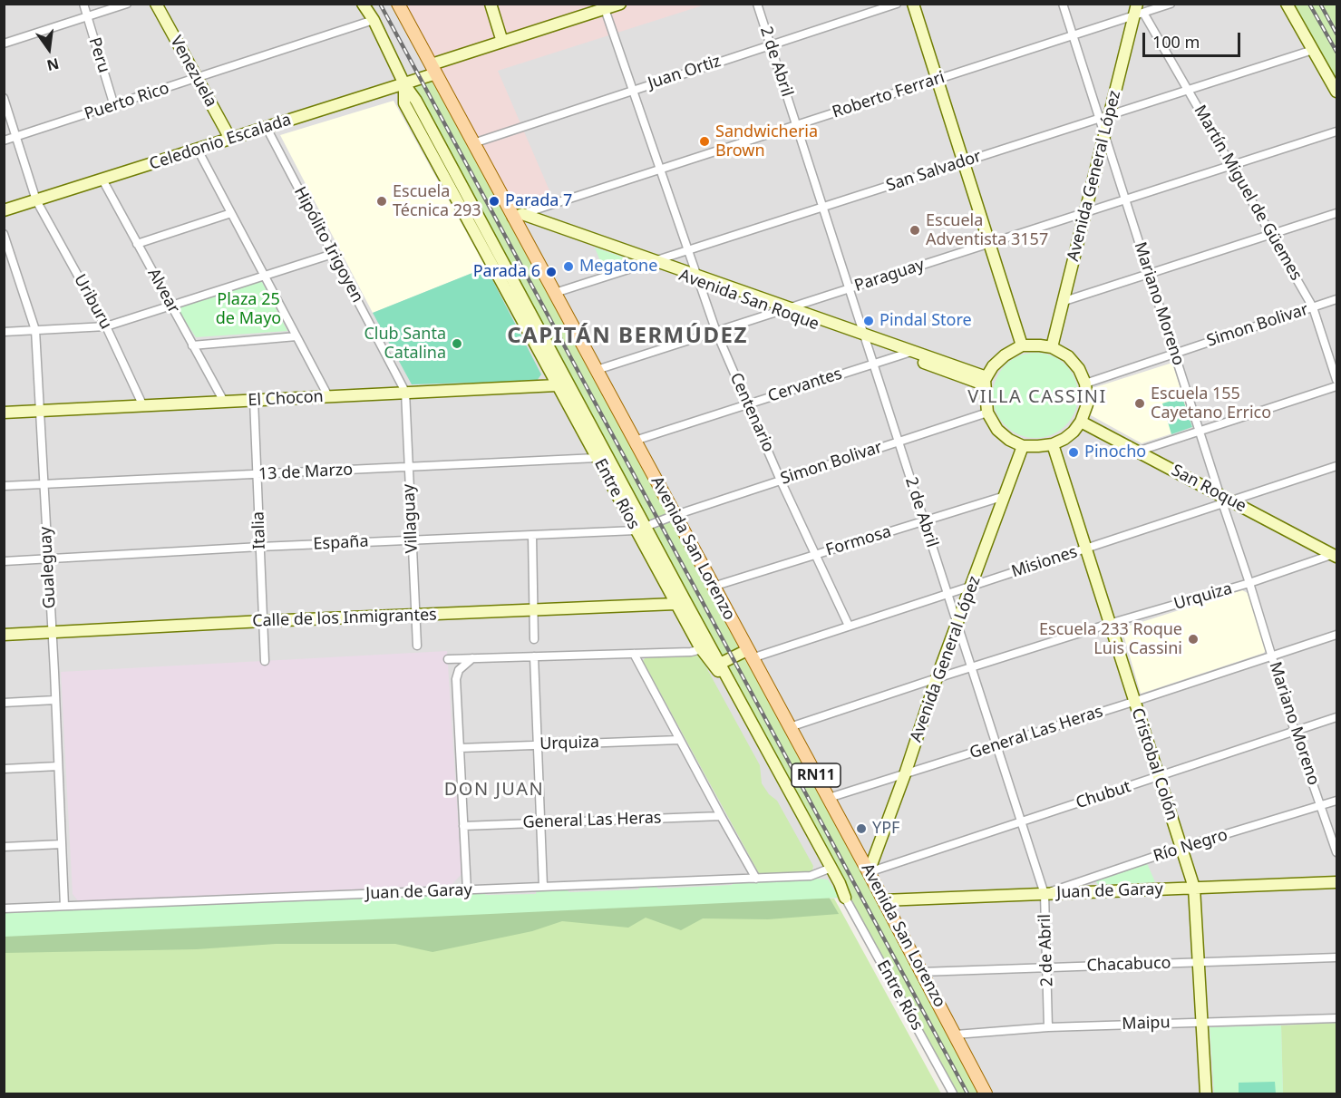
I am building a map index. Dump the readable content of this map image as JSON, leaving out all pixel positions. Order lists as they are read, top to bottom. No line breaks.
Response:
{"streets":{"main road":["Avenida San Lorenzo","RN11"],"street":["Peru","2 de Abril","Venezuela","Juan Ortiz","Roberto Ferrari","Puerto Rico","Celedonio Escalada","San Salvador","Avenida General López","Martín Miguel de Güemes","Hipólito Irigoyen","Paraguay","Alvear","Avenida San Roque","Uriburu","Mariano Moreno","Simon Bolivar","Cervantes","El Chocon","Centenario","13 de Marzo","San Roque","Entre Ríos","Villaguay","Italia","Formosa","España","Misiones","Gualeguay","Urquiza","Calle de los Inmigrantes","General Las Heras","Cristobal Colón","Chubut","Río Negro","Juan de Garay","Chacabuco","Maipu"]},"crossings":[["Peru","Puerto Rico"],["2 de Abril","Juan Ortiz"],["2 de Abril","Roberto Ferrari"],["2 de Abril","San Salvador"],["2 de Abril","Avenida General López"],["2 de Abril","Paraguay"],["2 de Abril","Avenida San Roque"],["2 de Abril","Simon Bolivar"],["2 de Abril","Cervantes"],["2 de Abril","Formosa"],["2 de Abril","Misiones"],["2 de Abril","Urquiza"],["2 de Abril","General Las Heras"],["2 de Abril","Chubut"],["2 de Abril","Río Negro"],["2 de Abril","Juan de Garay"],["2 de Abril","Chacabuco"],["2 de Abril","Maipu"],["Venezuela","Puerto Rico"],["Venezuela","Celedonio Escalada"],["Juan Ortiz","Centenario"],["Juan Ortiz","Avenida San Lorenzo"],["Roberto Ferrari","Avenida General López"],["Roberto Ferrari","Martín Miguel de Güemes"],["Roberto Ferrari","Avenida San Roque"],["Roberto Ferrari","Mariano Moreno"],["Roberto Ferrari","Centenario"],["Roberto Ferrari","Avenida San Lorenzo"],["Puerto Rico","Uriburu"],["Puerto Rico","Entre Ríos"],["Celedonio Escalada","Hipólito Irigoyen"],["Celedonio Escalada","Alvear"],["Celedonio Escalada","Uriburu"],["Celedonio Escalada","Centenario"],["Celedonio Escalada","Entre Ríos"],["Celedonio Escalada","Avenida San Lorenzo"],["San Salvador","Avenida General López"],["San Salvador","Martín Miguel de Güemes"],["San Salvador","Avenida San Roque"],["San Salvador","Mariano Moreno"],["San Salvador","Centenario"],["San Salvador","Avenida San Lorenzo"],["Avenida General López","Martín Miguel de Güemes"],["Avenida General López","Paraguay"],["Avenida General López","Avenida San Roque"],["Avenida General López","Mariano Moreno"],["Avenida General López","Simon Bolivar"],["Avenida General López","San Roque"],["Avenida General López","Formosa"],["Avenida General López","Avenida San Lorenzo"],["Avenida General López","Misiones"],["Avenida General López","Urquiza"],["Avenida General López","General Las Heras"],["Avenida General López","Cristobal Colón"],["Avenida General López","Chubut"],["Martín Miguel de Güemes","Paraguay"],["Martín Miguel de Güemes","Simon Bolivar"],["Hipólito Irigoyen","El Chocon"],["Hipólito Irigoyen","Villaguay"],["Paraguay","Avenida San Roque"],["Paraguay","Mariano Moreno"],["Paraguay","Centenario"],["Paraguay","Avenida San Lorenzo"],["Alvear","El Chocon"],["Avenida San Roque","Simon Bolivar"],["Avenida San Roque","Cervantes"],["Avenida San Roque","Centenario"],["Avenida San Roque","San Roque"],["Avenida San Roque","Avenida San Lorenzo"],["Avenida San Roque","Cristobal Colón"],["Uriburu","El Chocon"],["Mariano Moreno","Simon Bolivar"],["Mariano Moreno","San Roque"],["Mariano Moreno","Misiones"],["Mariano Moreno","Urquiza"],["Mariano Moreno","General Las Heras"],["Mariano Moreno","Chubut"],["Mariano Moreno","Río Negro"],["Simon Bolivar","Centenario"],["Simon Bolivar","San Roque"],["Simon Bolivar","España"],["Simon Bolivar","Avenida San Lorenzo"],["Simon Bolivar","Cristobal Colón"],["Cervantes","Centenario"],["Cervantes","Avenida San Lorenzo"],["El Chocon","Entre Ríos"],["El Chocon","Villaguay"],["El Chocon","Italia"],["El Chocon","Gualeguay"],["Centenario","Formosa"],["Centenario","Misiones"],["13 de Marzo","Entre Ríos"],["13 de Marzo","Villaguay"],["13 de Marzo","Italia"],["13 de Marzo","Gualeguay"],["San Roque","Misiones"],["San Roque","Urquiza"],["San Roque","Cristobal Colón"],["Entre Ríos","España"],["Entre Ríos","Calle de los Inmigrantes"],["Entre Ríos","Juan de Garay"],["Villaguay","España"],["Villaguay","Calle de los Inmigrantes"],["Italia","España"],["Italia","Calle de los Inmigrantes"],["Formosa","Avenida San Lorenzo"],["España","Avenida San Lorenzo"],["España","Gualeguay"],["Avenida San Lorenzo","Misiones"],["Avenida San Lorenzo","Urquiza"],["Avenida San Lorenzo","General Las Heras"],["Avenida San Lorenzo","Chubut"],["Avenida San Lorenzo","Juan de Garay"],["Avenida San Lorenzo","Chacabuco"],["Avenida San Lorenzo","Maipu"],["Misiones","Cristobal Colón"],["Gualeguay","Calle de los Inmigrantes"],["Gualeguay","Juan de Garay"],["Urquiza","Cristobal Colón"],["General Las Heras","Cristobal Colón"],["Cristobal Colón","Chubut"],["Cristobal Colón","Río Negro"],["Cristobal Colón","Juan de Garay"],["Cristobal Colón","Chacabuco"],["Cristobal Colón","Maipu"],["Río Negro","Juan de Garay"]],"districts":["CAPITÁN BERMÚDEZ","VILLA CASSINI","DON JUAN"],"parks":["Plaza 25 de Mayo"],"places":["Sandwicheria Brown","Escuela Técnica 293","Parada 7","Escuela Adventista 3157","Megatone","Parada 6","Pindal Store","Club Santa Catalina","Escuela 155 Cayetano Errico","Pinocho","Escuela 233 Roque Luis Cassini","YPF"],"scale_bar":"100 m","north":"bottom"}
